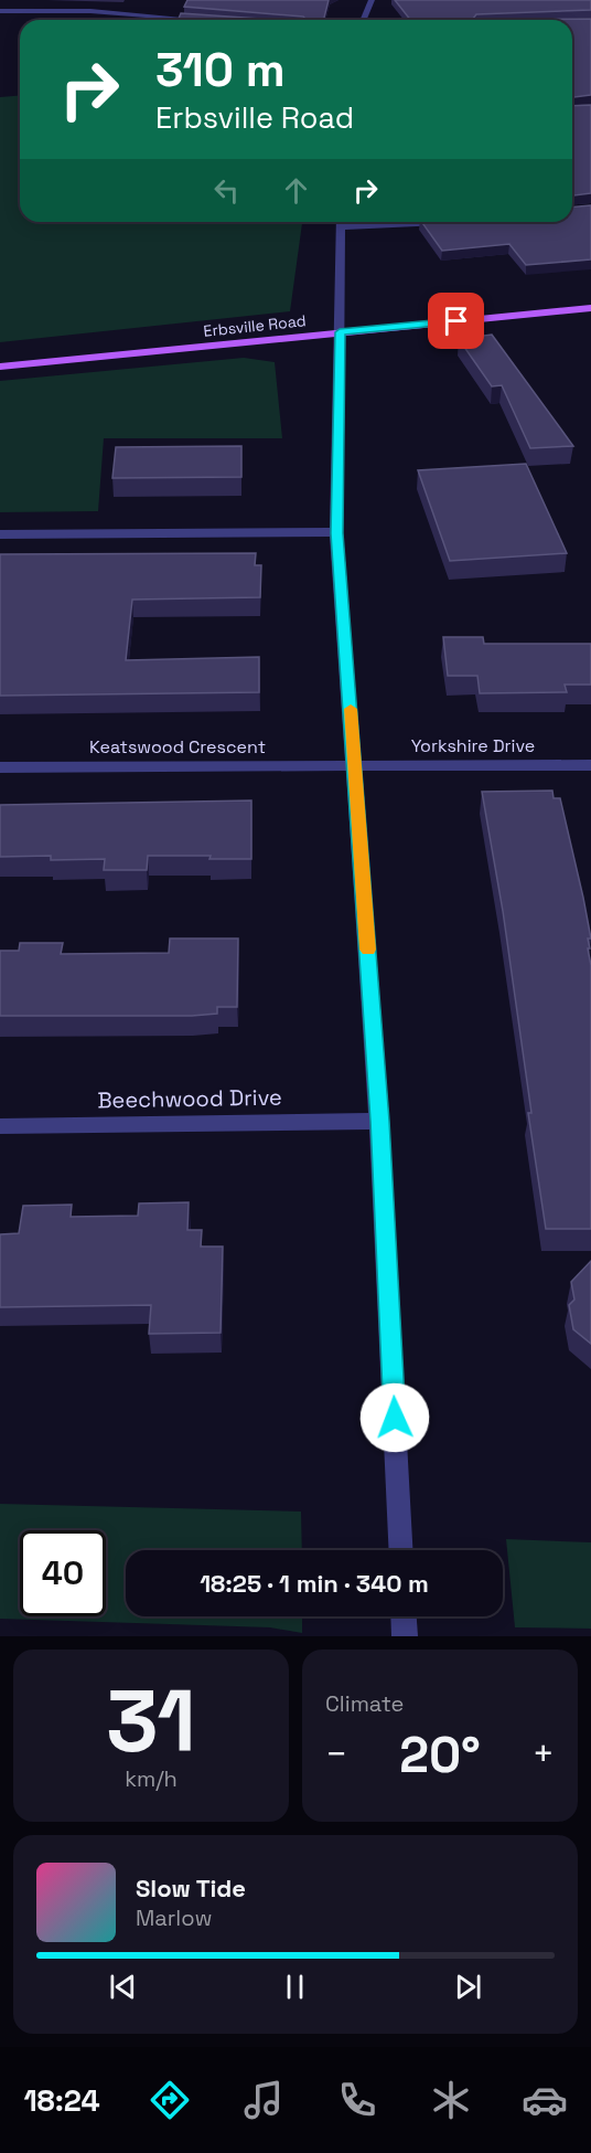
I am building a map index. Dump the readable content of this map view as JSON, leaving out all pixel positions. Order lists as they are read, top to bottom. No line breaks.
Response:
{"streets":{"main road":["Erbsville Road"],"street":["Yorkshire Drive","Keatswood Crescent","Beechwood Drive"]},"crossings":[["Yorkshire Drive","Keatswood Crescent"]],"page":{"turn":["310 m","Erbsville Road"],"limit":"40","trip":"18:25 · 1 min · 340 m","tile":[["31","km/h"],"Climate"],"heat":["−","20°","+"],"song":["Slow Tide","Marlow"],"tabs":"18:24"}}
